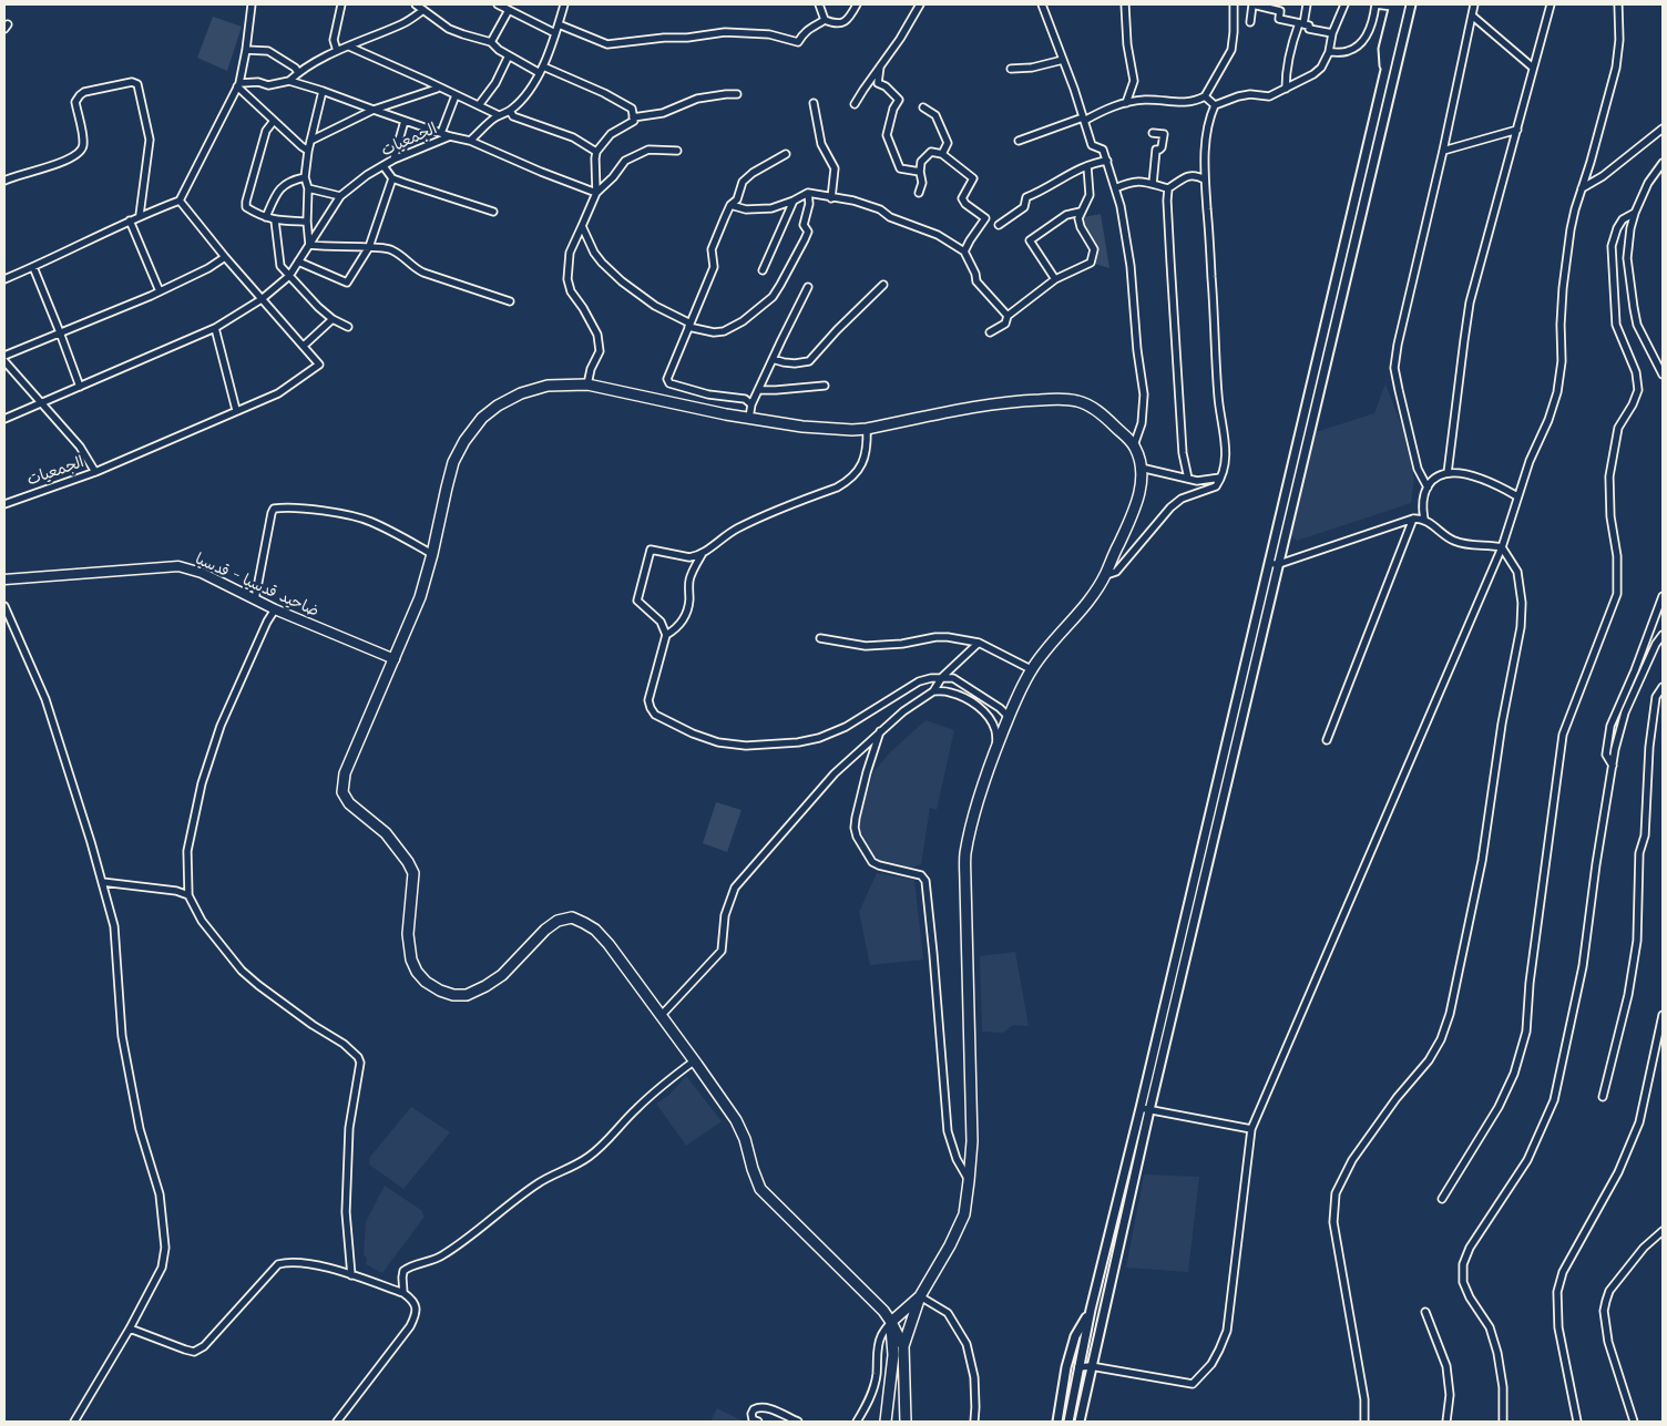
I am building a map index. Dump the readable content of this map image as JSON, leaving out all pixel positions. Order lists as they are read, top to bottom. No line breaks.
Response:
{"streets":{"main road":["ضاحيد قدسيا - قدسيا"],"street":["الجمعيات"]}}
